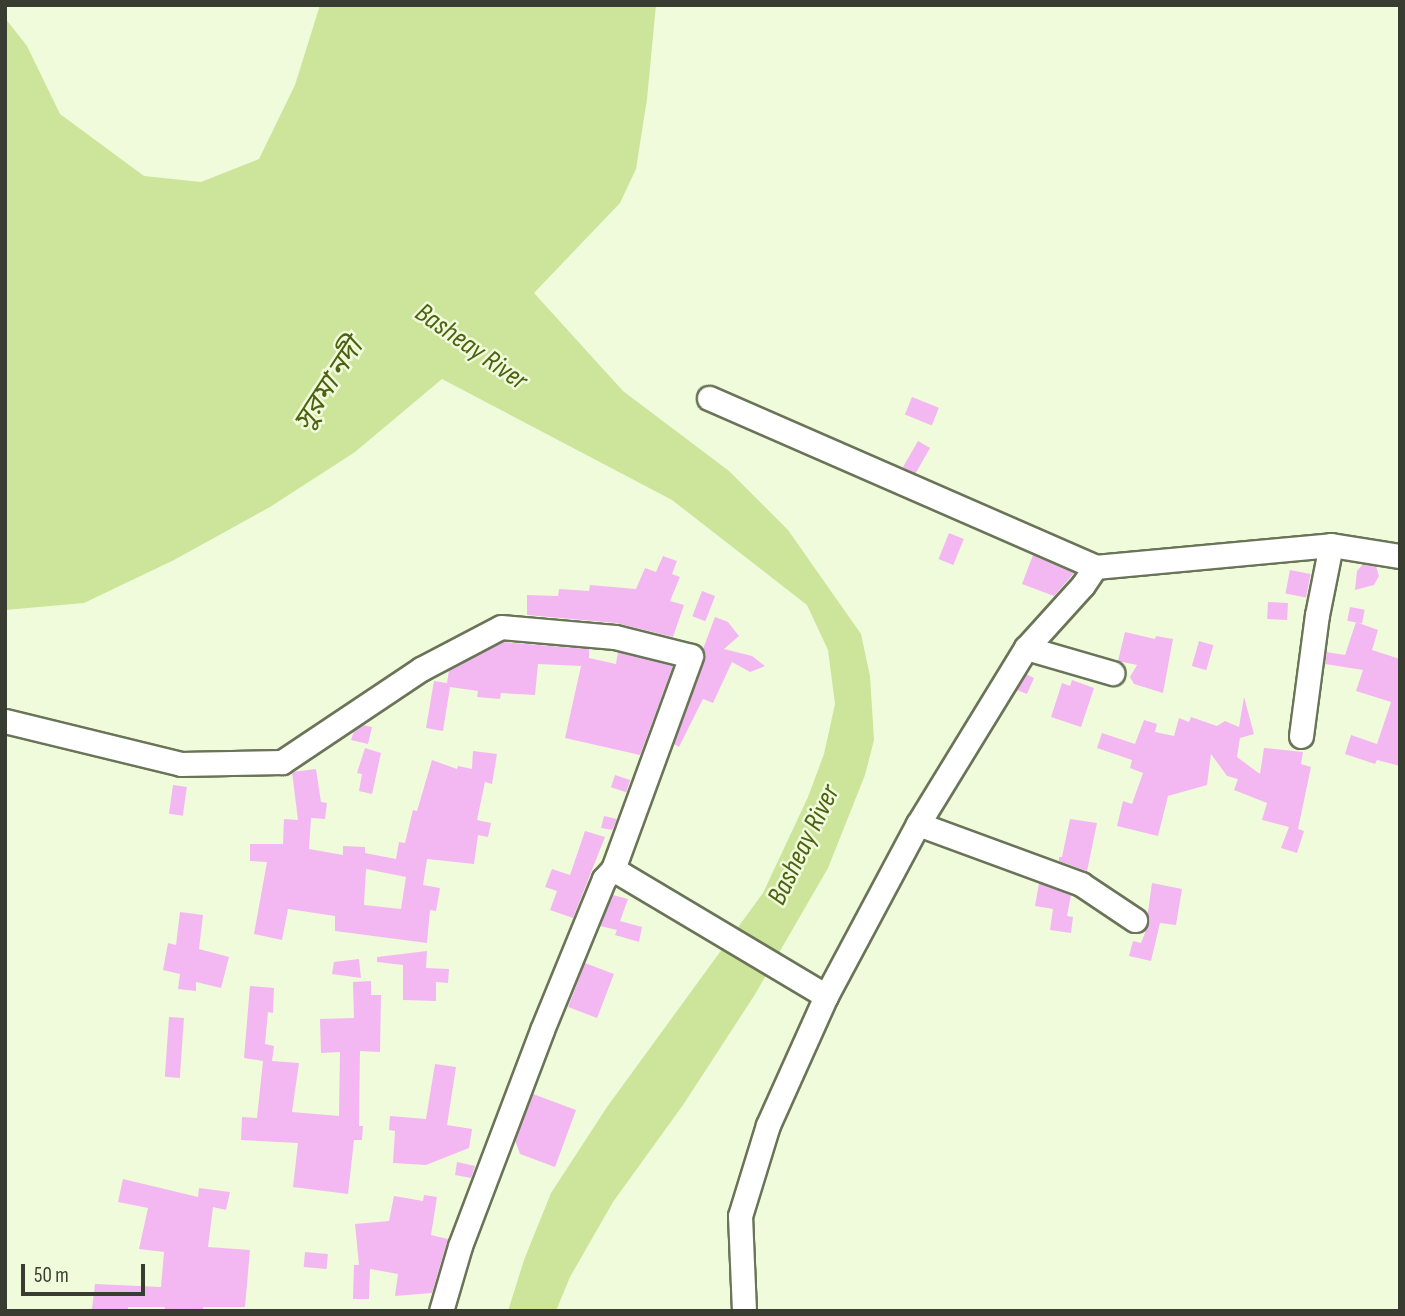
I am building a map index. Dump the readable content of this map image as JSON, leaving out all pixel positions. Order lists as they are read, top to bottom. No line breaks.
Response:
{"water":["Basheay River","সুরমা নদী"],"scale_bar":"50 m"}
